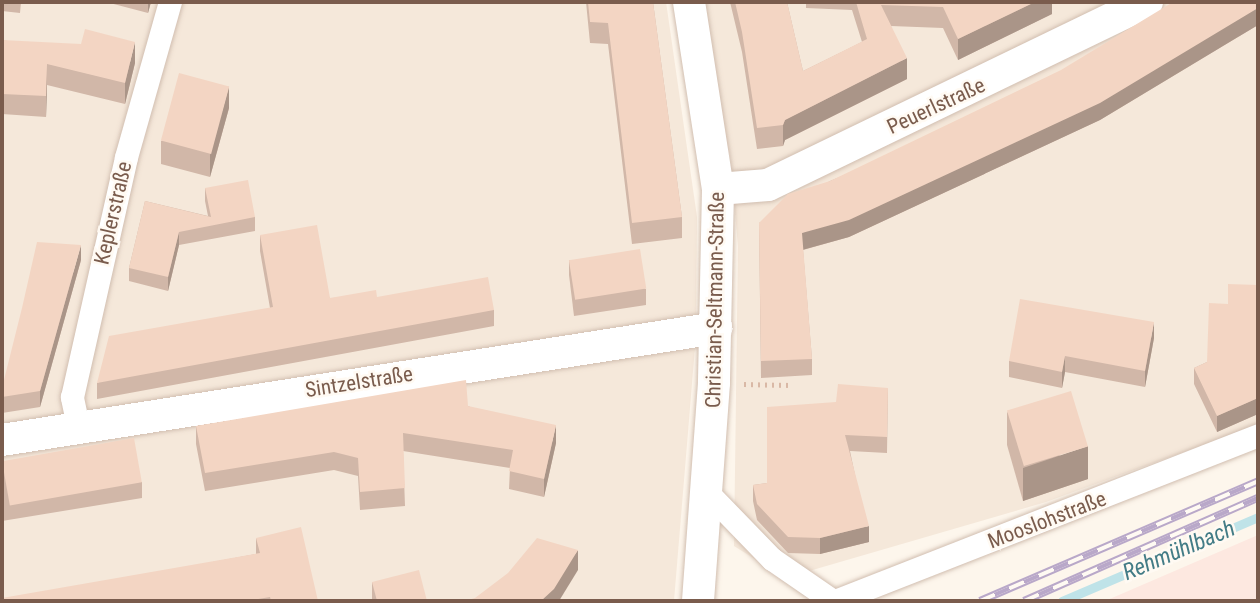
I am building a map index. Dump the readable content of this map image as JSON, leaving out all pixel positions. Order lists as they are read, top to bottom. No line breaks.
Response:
{"streets":{"street":["Peuerlstraße","Keplerstraße","Christian-Seltmann-Straße","Sintzelstraße","Mooslohstraße"]},"crossings":[["Peuerlstraße","Christian-Seltmann-Straße"],["Keplerstraße","Sintzelstraße"],["Christian-Seltmann-Straße","Sintzelstraße"],["Christian-Seltmann-Straße","Mooslohstraße"]],"water":["Rehmühlbach"]}
